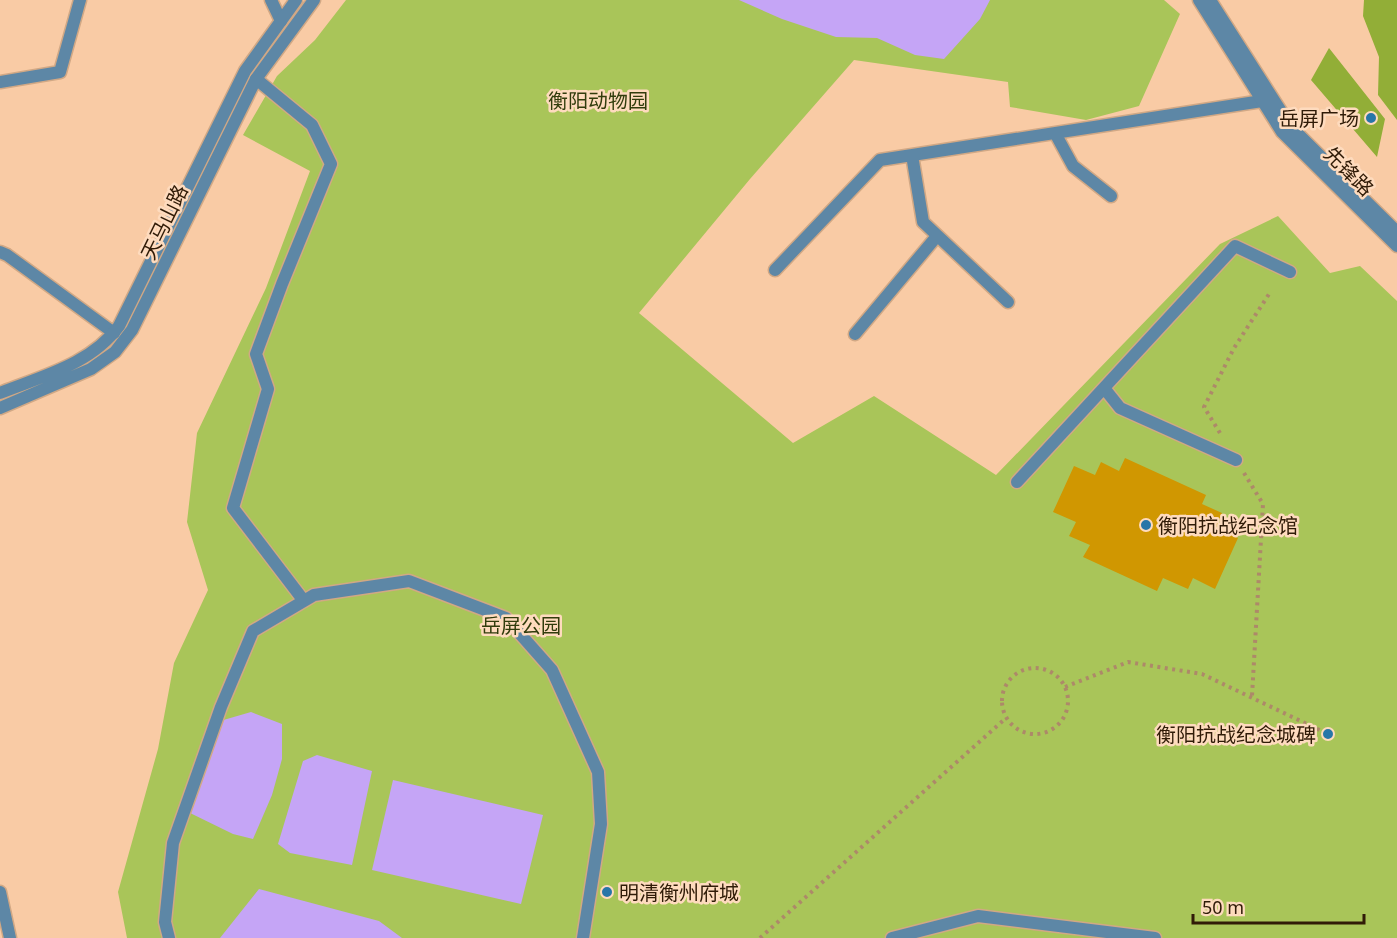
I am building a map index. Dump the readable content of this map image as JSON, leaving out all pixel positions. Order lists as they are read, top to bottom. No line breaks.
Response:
{"streets":{"street":["先锋路","天马山路"]},"parks":["衡阳动物园","岳屏公园"],"places":["岳屏广场","衡阳抗战纪念馆","衡阳抗战纪念城碑","明清衡州府城"],"scale_bar":"50 m"}
